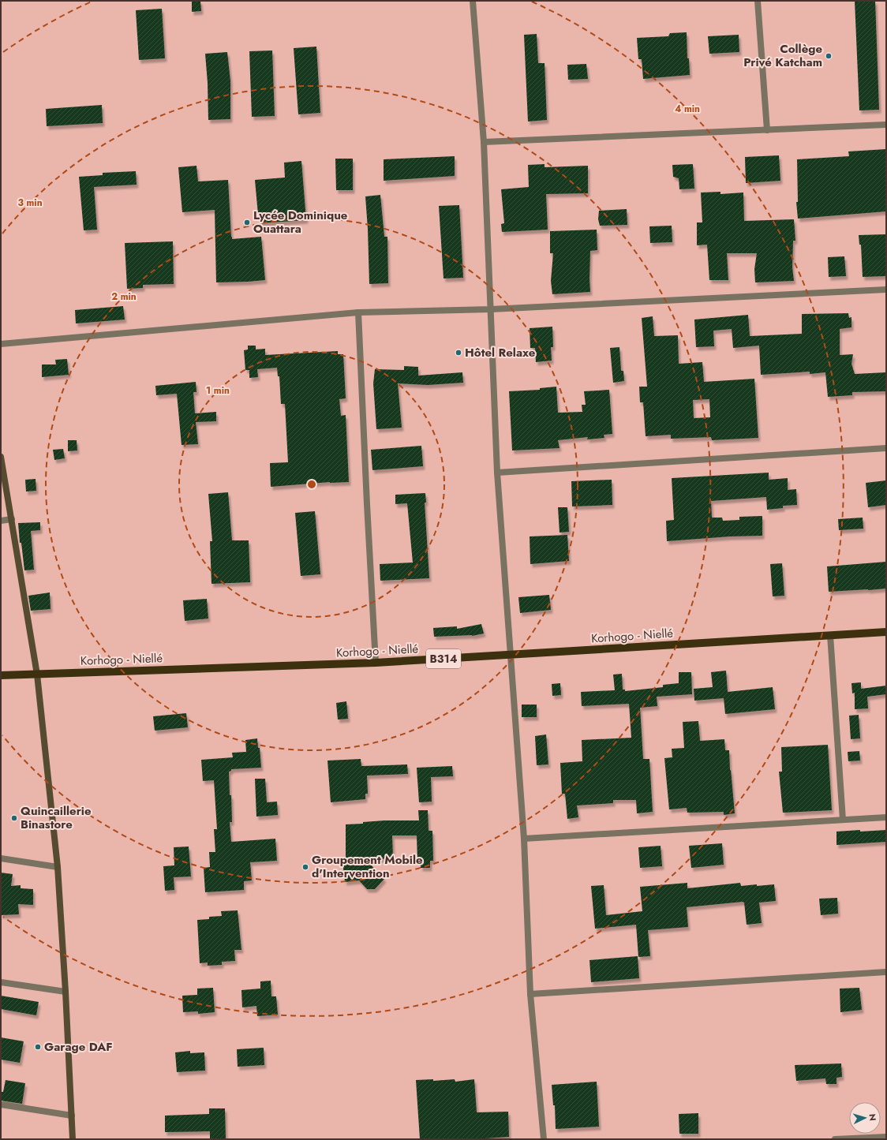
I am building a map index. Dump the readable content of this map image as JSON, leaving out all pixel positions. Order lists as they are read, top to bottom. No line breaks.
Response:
{"streets":{"main road":["Korhogo - Niellé","B314"]},"places":["Collège Privé Katcham","Lycée Dominique Ouattara","Hôtel Relaxe","Quincaillerie Binastore","Groupement Mobile d'Intervention","Garage DAF"],"north":"right","rings":["4 min","3 min","2 min","1 min"]}
